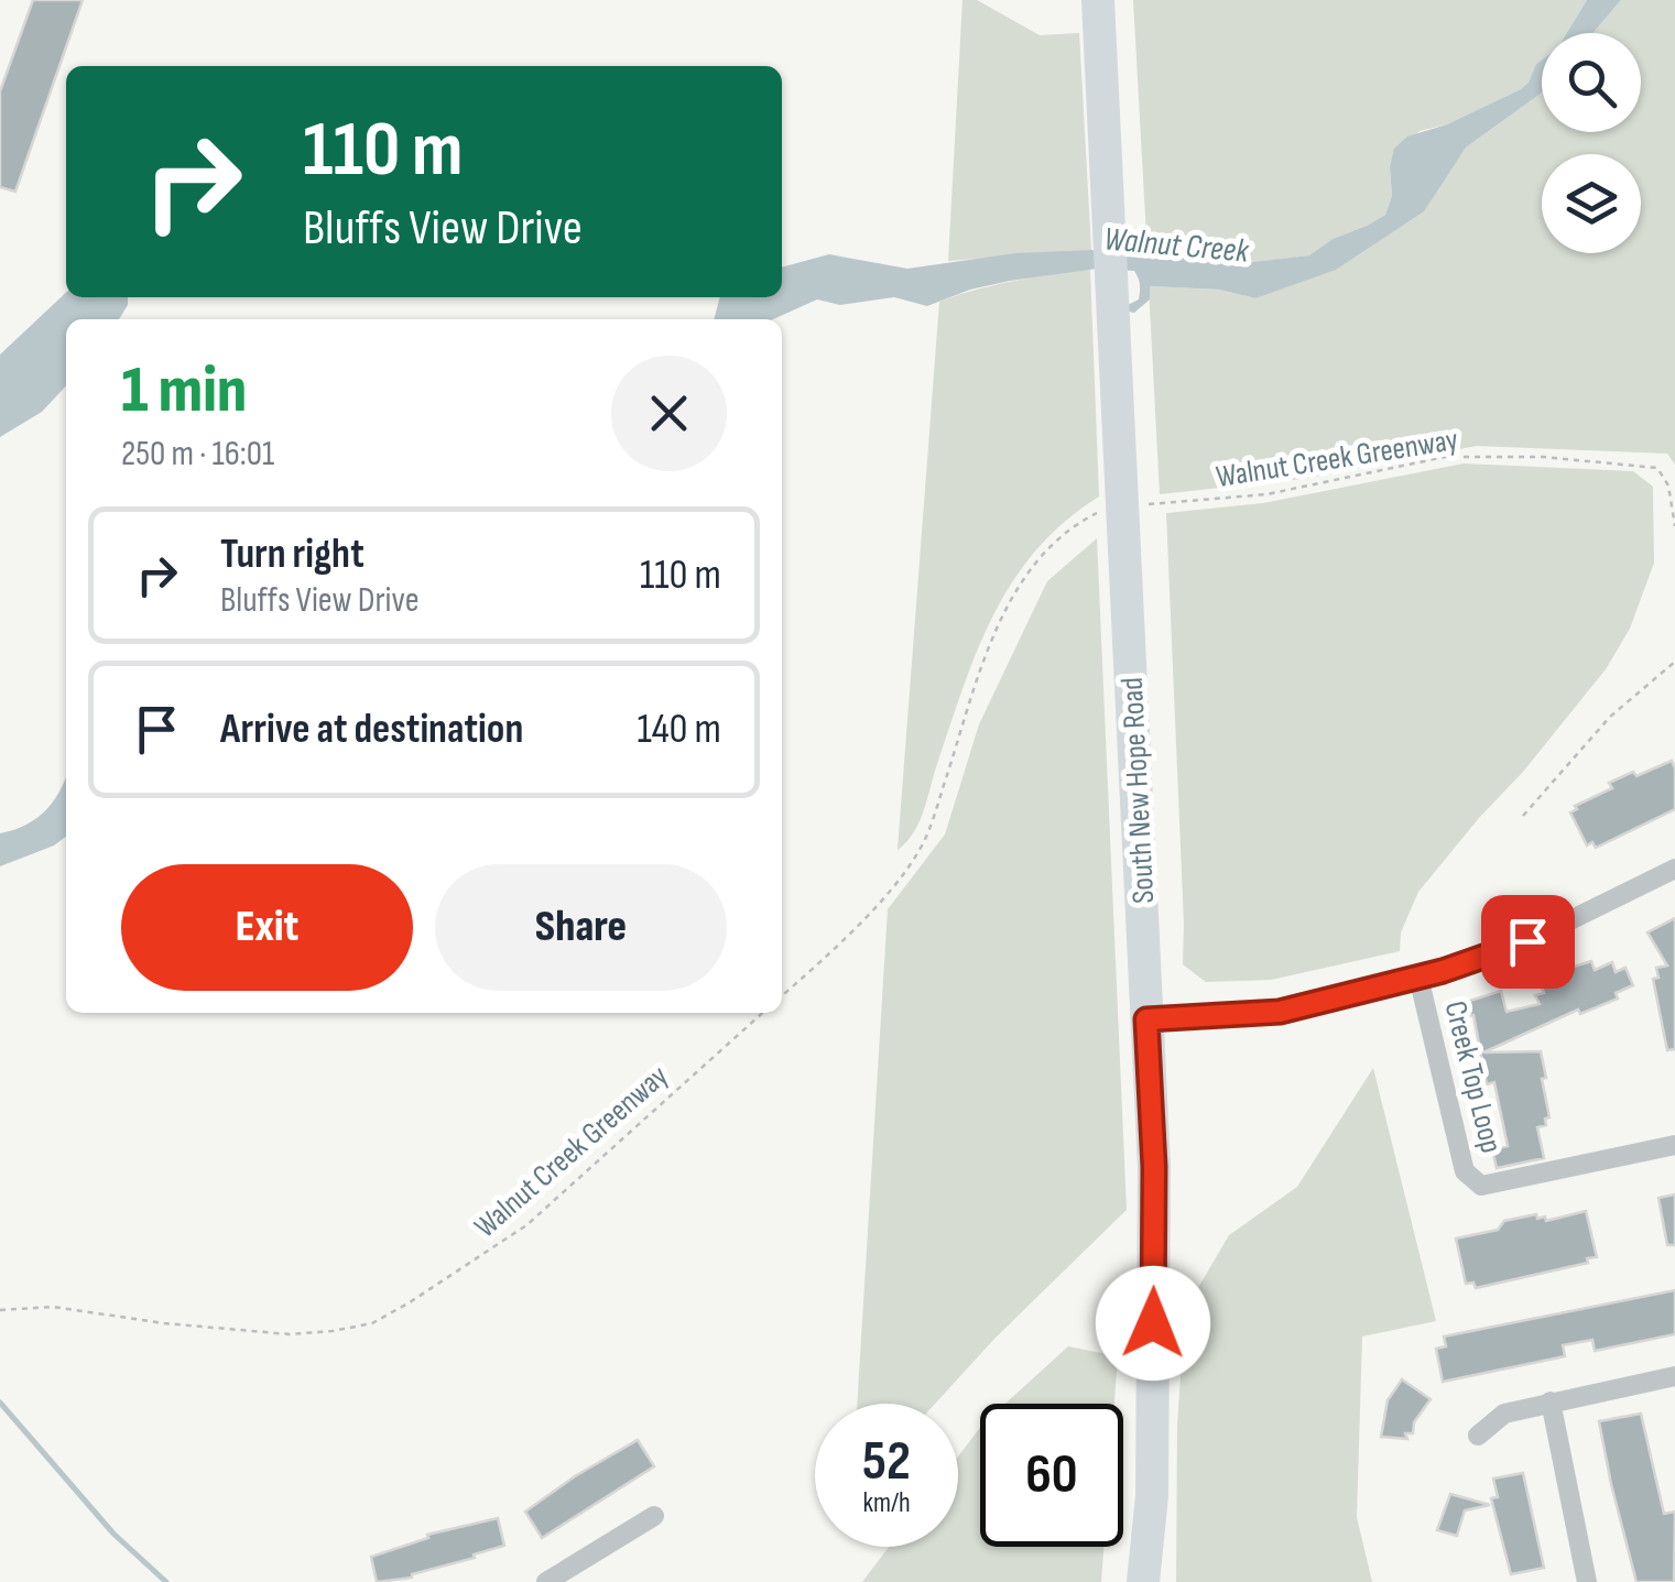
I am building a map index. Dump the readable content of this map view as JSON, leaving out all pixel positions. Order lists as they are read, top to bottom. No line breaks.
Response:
{"streets":{"main road":["South New Hope Road"],"street":["Creek Top Loop"],"path":["Walnut Creek Greenway"]},"crossings":[["Walnut Creek Greenway","South New Hope Road"]],"water":["Walnut Creek"],"page":{"turn":["110 m","Bluffs View Drive"],"heading":["1 min","250 m · 16:01"],"list":[{"name":"Turn right","note":"Bluffs View Drive","value":"110 m"},{"name":"Arrive at destination","value":"140 m"}],"buttons":["Exit","Share"],"speed":"52 km/h","limit":"60"}}
